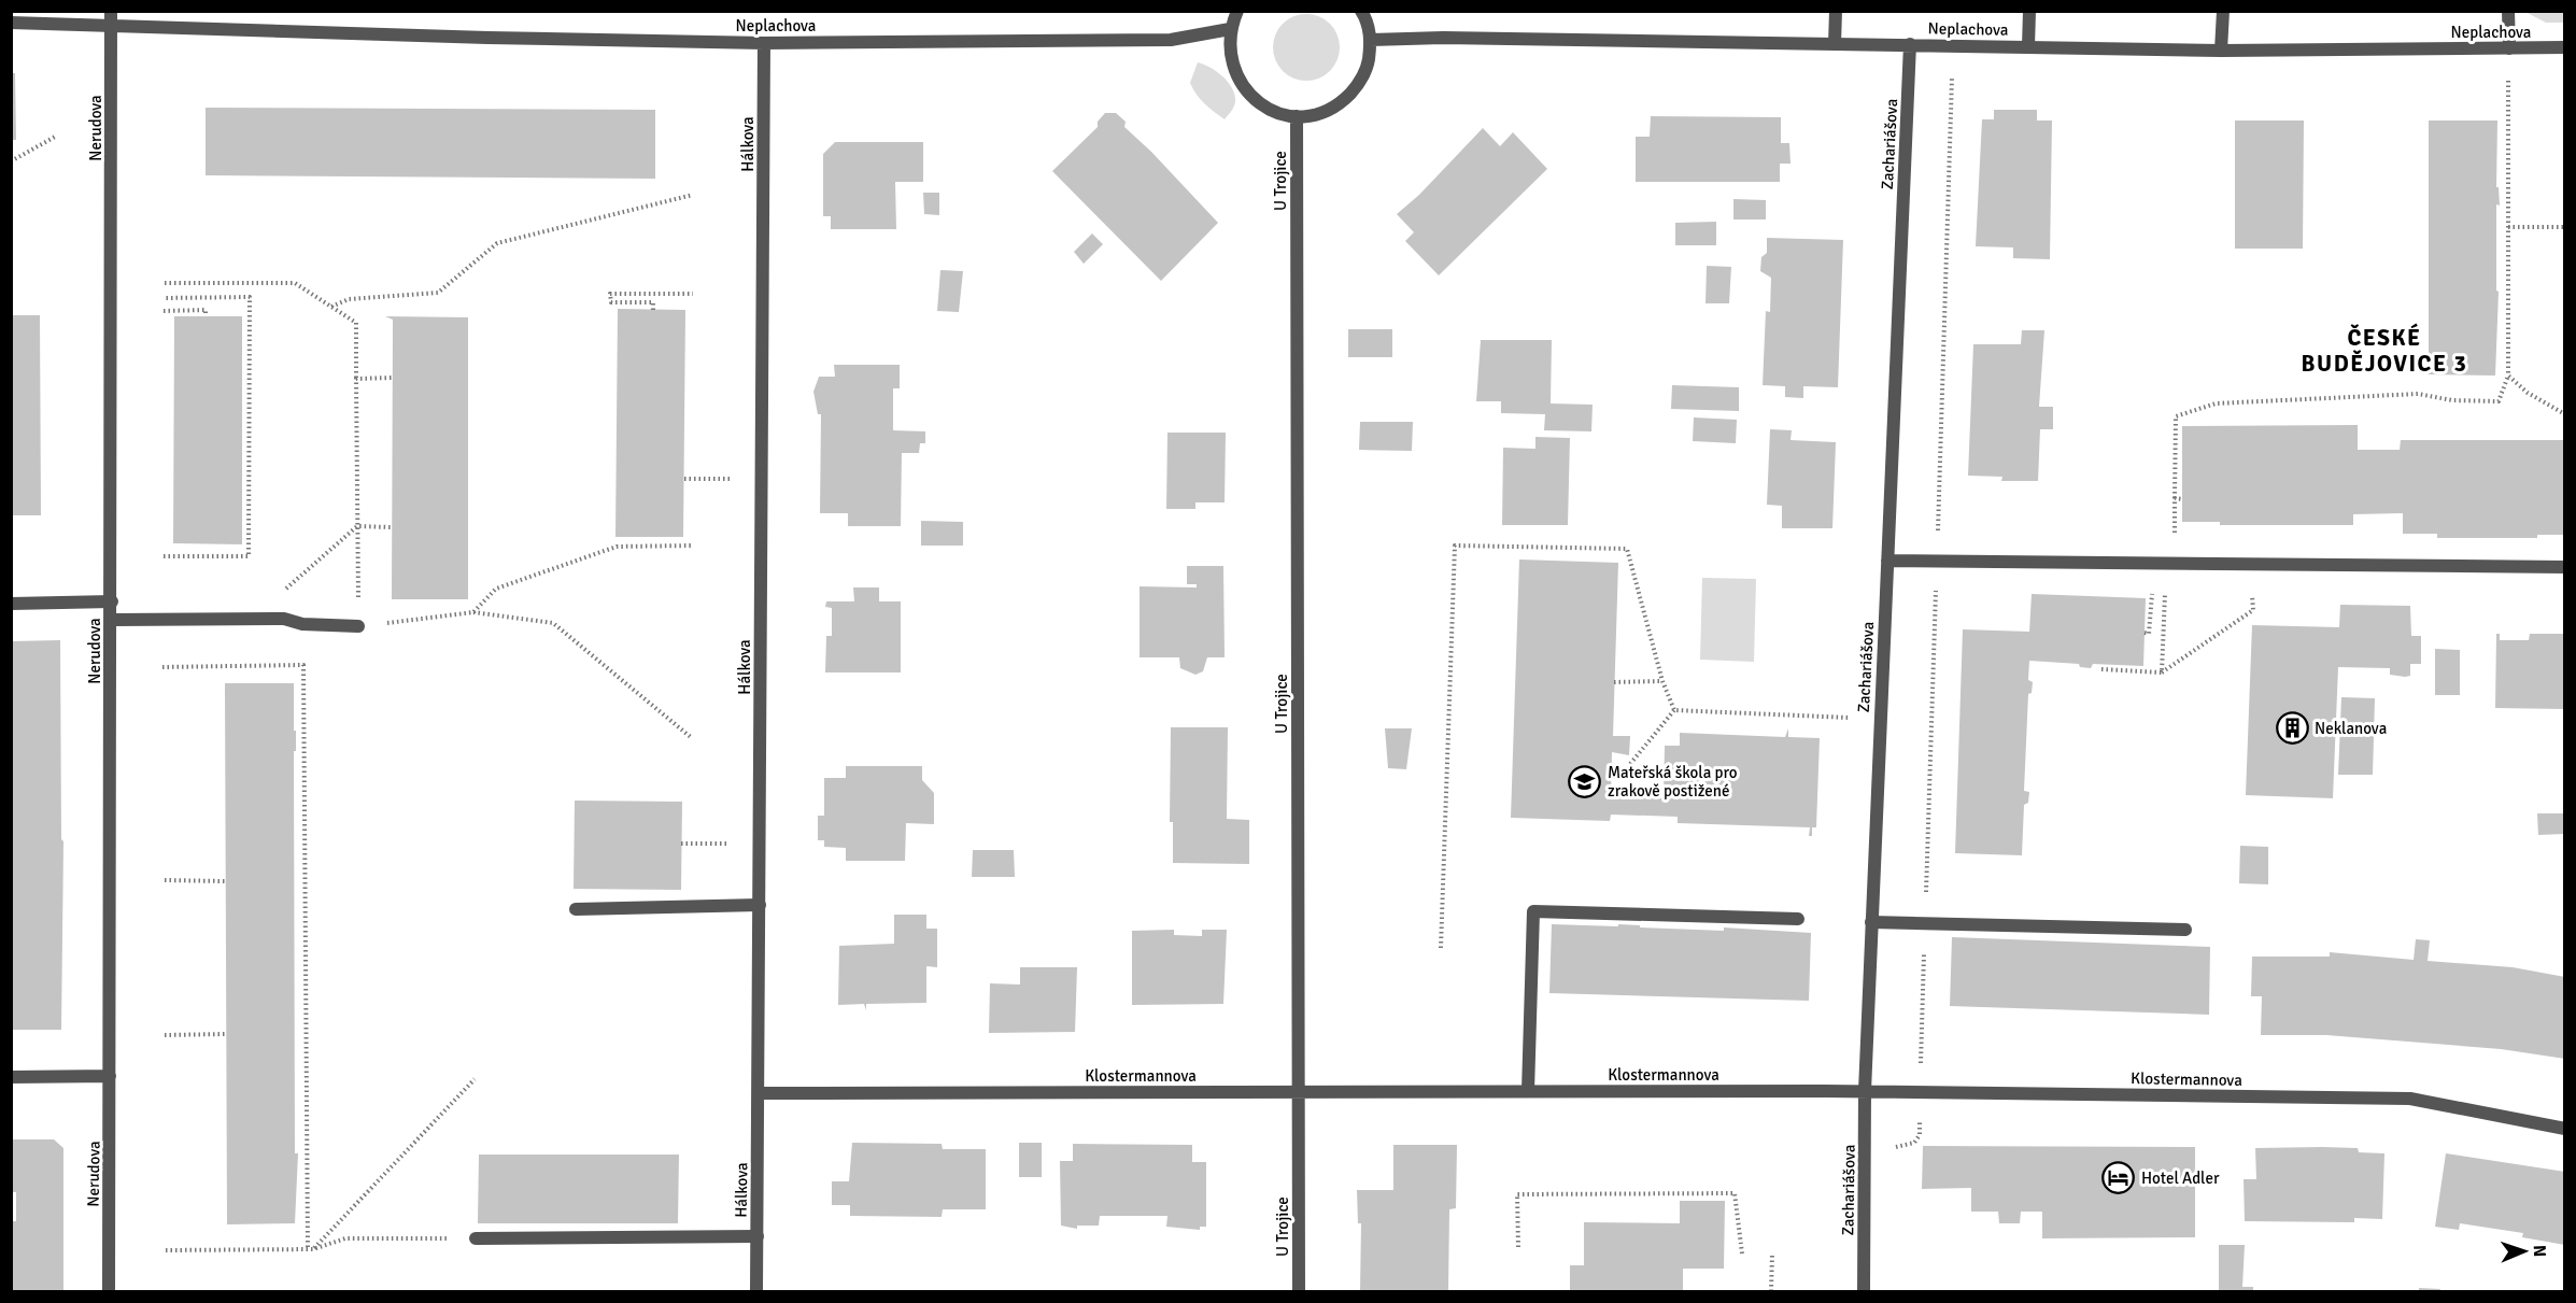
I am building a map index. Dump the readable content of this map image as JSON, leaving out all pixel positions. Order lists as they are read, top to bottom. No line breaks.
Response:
{"streets":{"street":["Neplachova","Nerudova","Hálkova","Zachariášova","U Trojice","Klostermannova"]},"crossings":[["Neplachova","Nerudova"],["Neplachova","Hálkova"],["Neplachova","Zachariášova"],["Hálkova","Klostermannova"],["Zachariášova","Klostermannova"],["U Trojice","Klostermannova"]],"districts":["ČESKÉ BUDĚJOVICE 3"],"places":{"building":["Neklanova"],"school or university":["Mateřská škola pro zrakově postižené"],"hotel":["Hotel Adler"]},"north":"right"}
